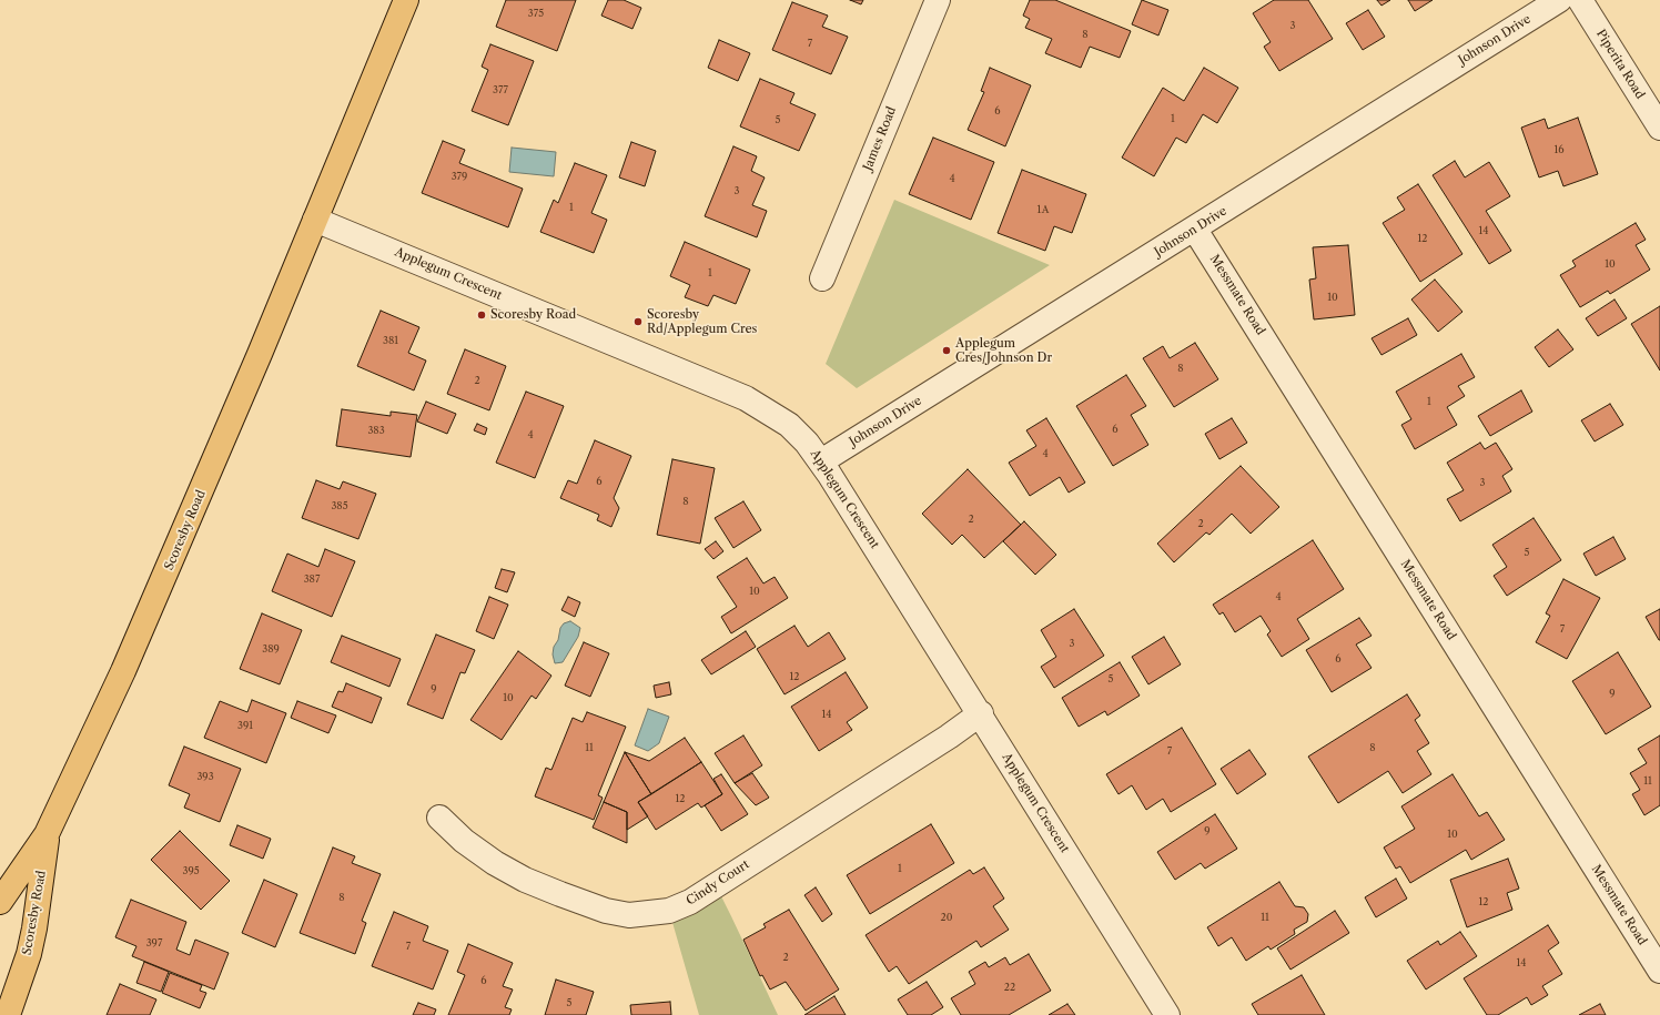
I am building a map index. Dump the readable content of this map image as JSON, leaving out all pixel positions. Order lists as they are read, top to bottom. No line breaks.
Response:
{"streets":{"main road":["Scoresby Road"],"street":["Johnson Drive","Piperita Road","James Road","Applegum Crescent","Messmate Road","Cindy Court"]},"crossings":[["Johnson Drive","Applegum Crescent"],["Johnson Drive","Messmate Road"],["Applegum Crescent","Scoresby Road"],["Applegum Crescent","Cindy Court"]],"places":["Scoresby Road","Scoresby Rd/Applegum Cres","Applegum Cres/Johnson Dr"],"house_numbers":["375","3","8","7","377","6","1","5","16","379","4","3","1","1A","14","12","10","1","10","381","8","2","1","6","383","4","4","6","3","8","385","2","2","5","387","10","4","7","3","389","6","12","5","9","9","10","14","391","11","8","7","393","11","12","9","10","1","395","8","12","20","11","397","7","2","14","6","22","5"]}
